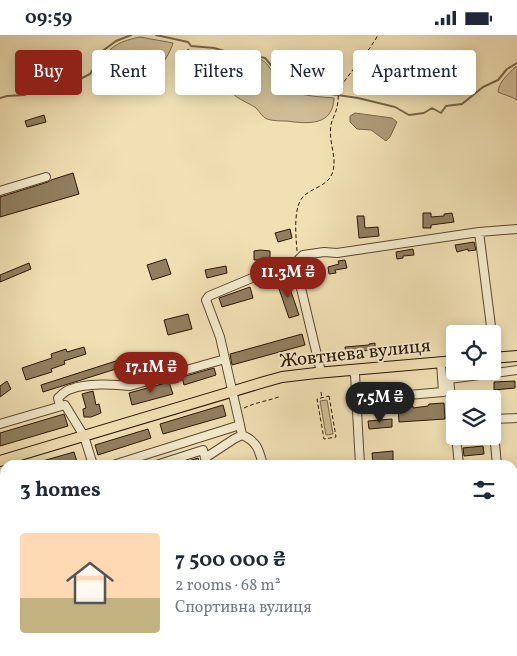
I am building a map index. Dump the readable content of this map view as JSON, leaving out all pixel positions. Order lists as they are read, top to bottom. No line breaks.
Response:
{"streets":{"main road":["Жовтнева вулиця"]},"page":{"status":"09:59","chip":["Buy","Rent","Filters","New","Apartment"],"price":["11.3M ₴","17.1M ₴","7.5M ₴"],"heading":"3 homes","list":[{"name":"7 500 000 ₴","note":"2 rooms · 68 m² · Спортивна вулиця"}]}}
